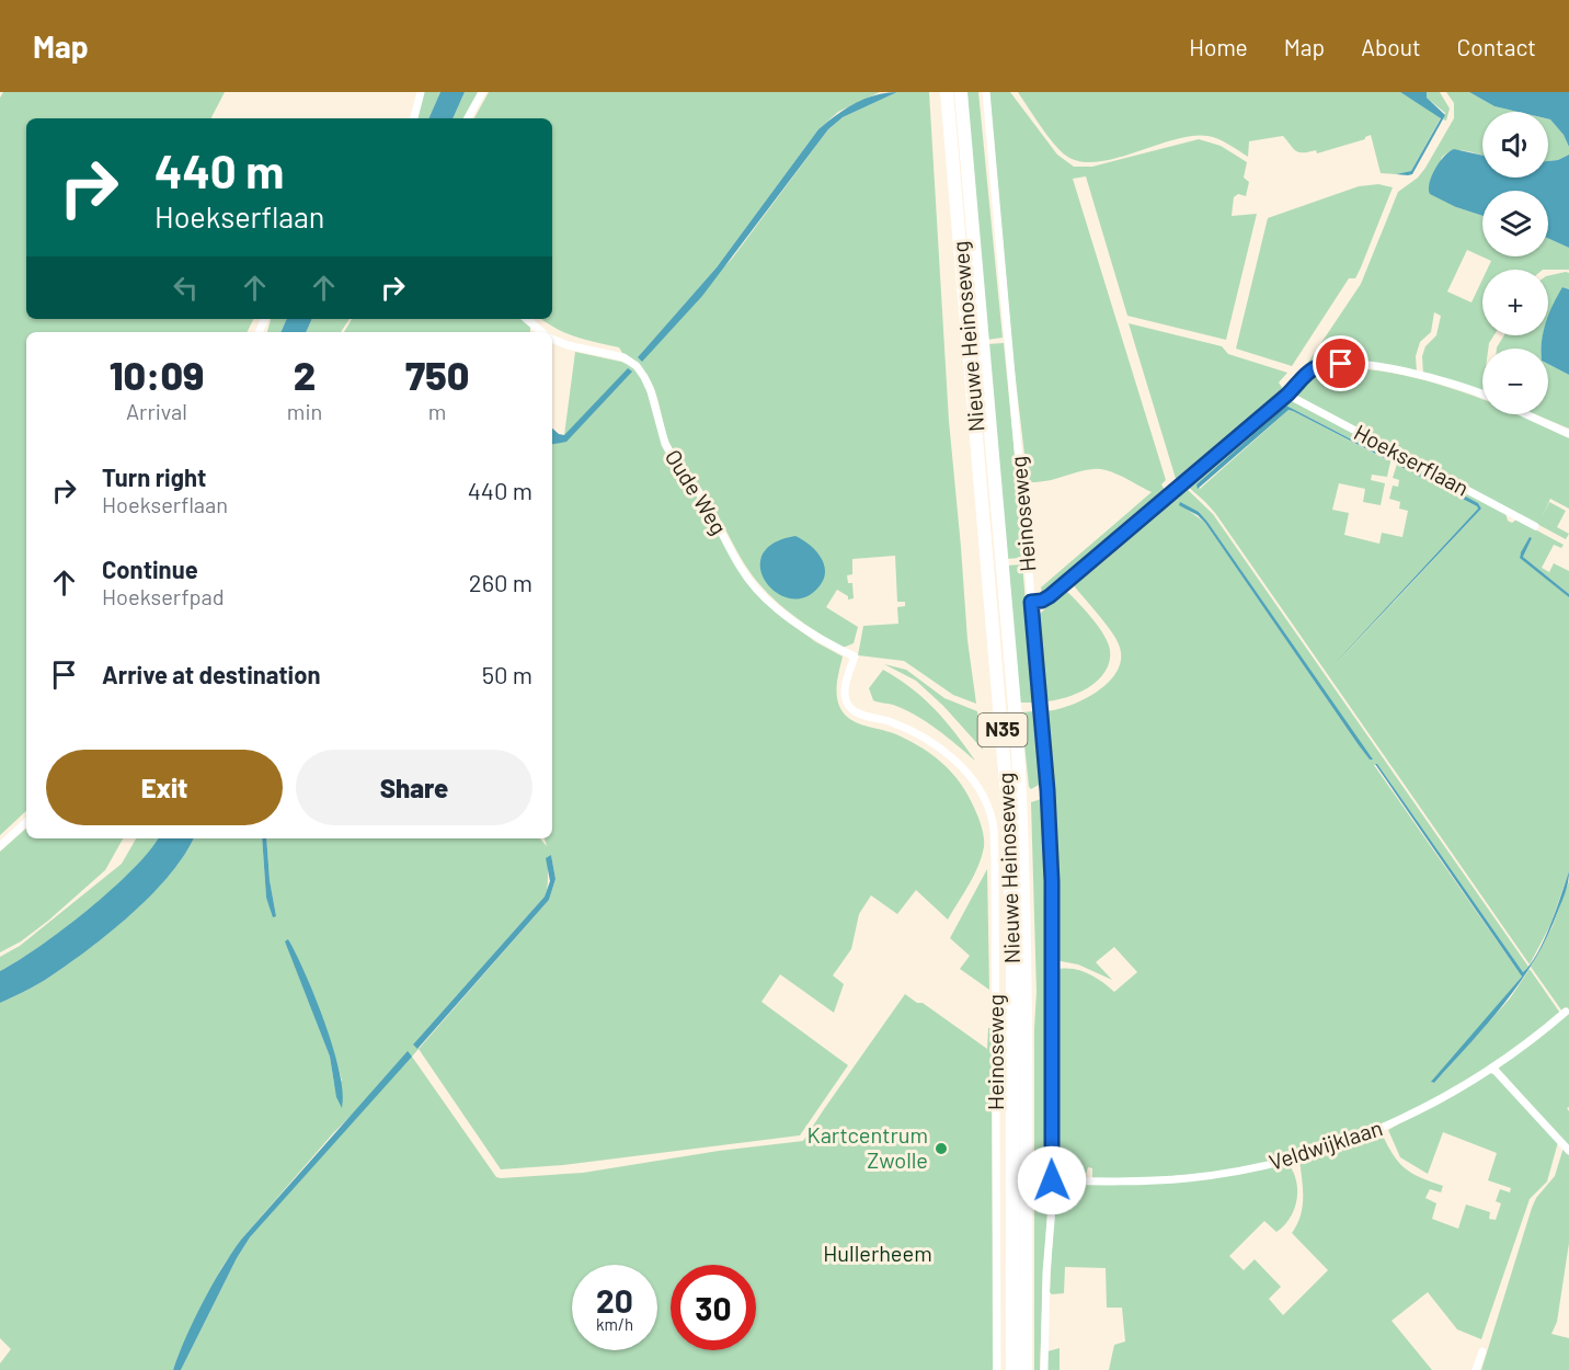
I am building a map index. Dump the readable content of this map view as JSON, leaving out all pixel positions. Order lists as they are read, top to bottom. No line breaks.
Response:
{"streets":{"highway":["Nieuwe Heinoseweg","N35"],"street":["Hoekserflaan","Oude Weg","Heinoseweg","Veldwijklaan"]},"crossings":[["Oude Weg","Heinoseweg"],["Heinoseweg","Veldwijklaan"]],"parks":["Hullerheem"],"places":["Kartcentrum Zwolle"],"page":{"header":"Map","nav":["Home","Map","About","Contact"],"map_buttons":["+","−"],"turn":["440 m","Hoekserflaan"],"eta":["10:09","Arrival","2","min","750","m"],"list":[{"name":"Turn right","note":"Hoekserflaan","value":"440 m"},{"name":"Continue","note":"Hoekserfpad","value":"260 m"},{"name":"Arrive at destination","value":"50 m"}],"buttons":["Exit","Share"],"speed":"20 km/h","limit":"30"}}
